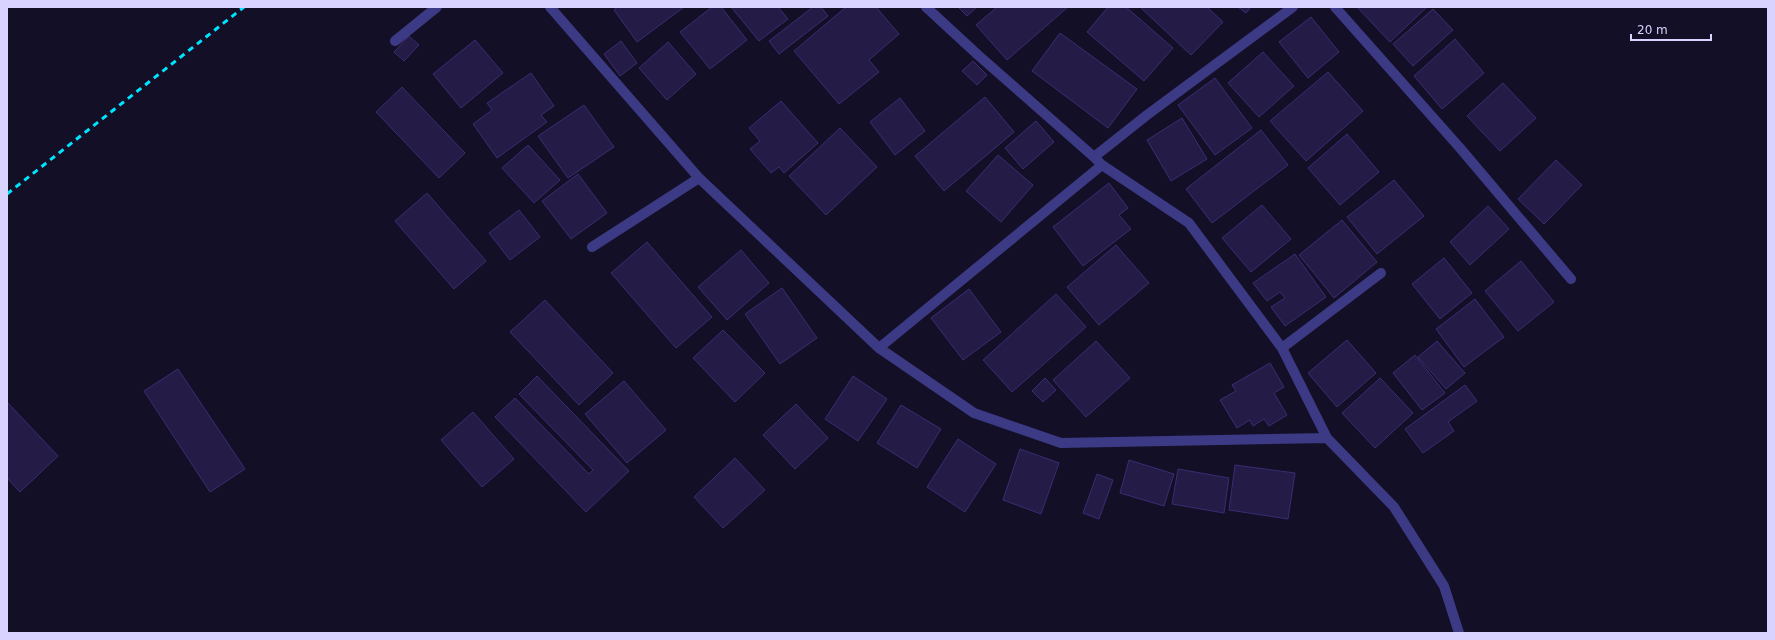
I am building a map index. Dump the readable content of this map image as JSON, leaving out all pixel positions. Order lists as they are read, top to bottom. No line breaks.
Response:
{"scale_bar":"20 m"}
